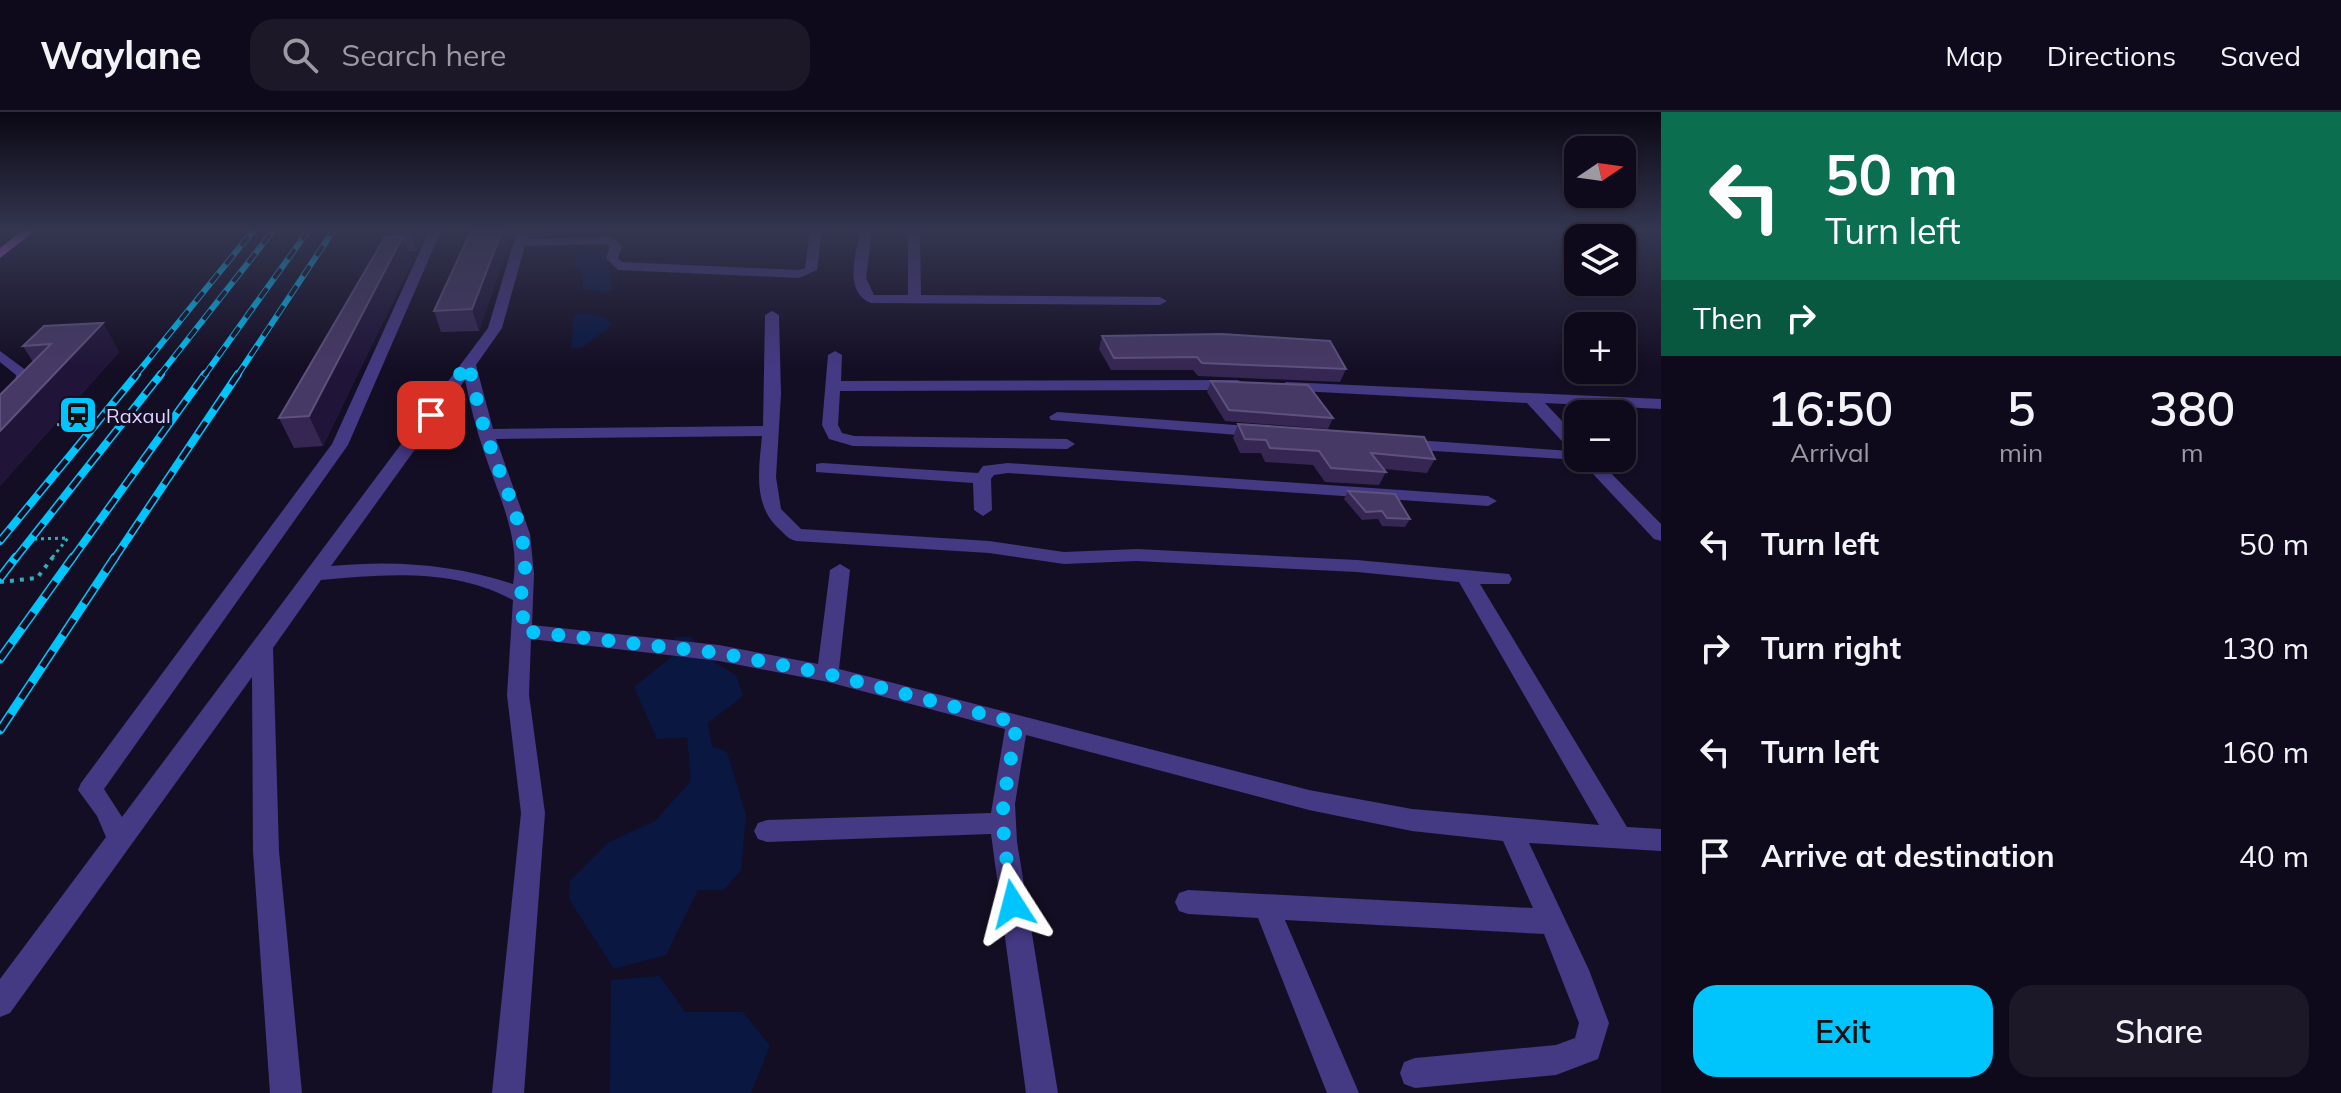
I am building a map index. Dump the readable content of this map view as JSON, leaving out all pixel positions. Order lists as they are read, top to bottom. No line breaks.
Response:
{"places":{"station":["Raxaul"]},"north":"right","page":{"header":"Waylane","search":"Search here","nav":["Map","Directions","Saved"],"turn":["50 m","Turn left"],"map_buttons":["+","−"],"then":"Then","eta":["16:50","Arrival","5","min","380","m"],"list":[{"name":"Turn left","value":"50 m"},{"name":"Turn right","value":"130 m"},{"name":"Turn left","value":"160 m"},{"name":"Arrive at destination","value":"40 m"}],"buttons":["Exit","Share"]}}
